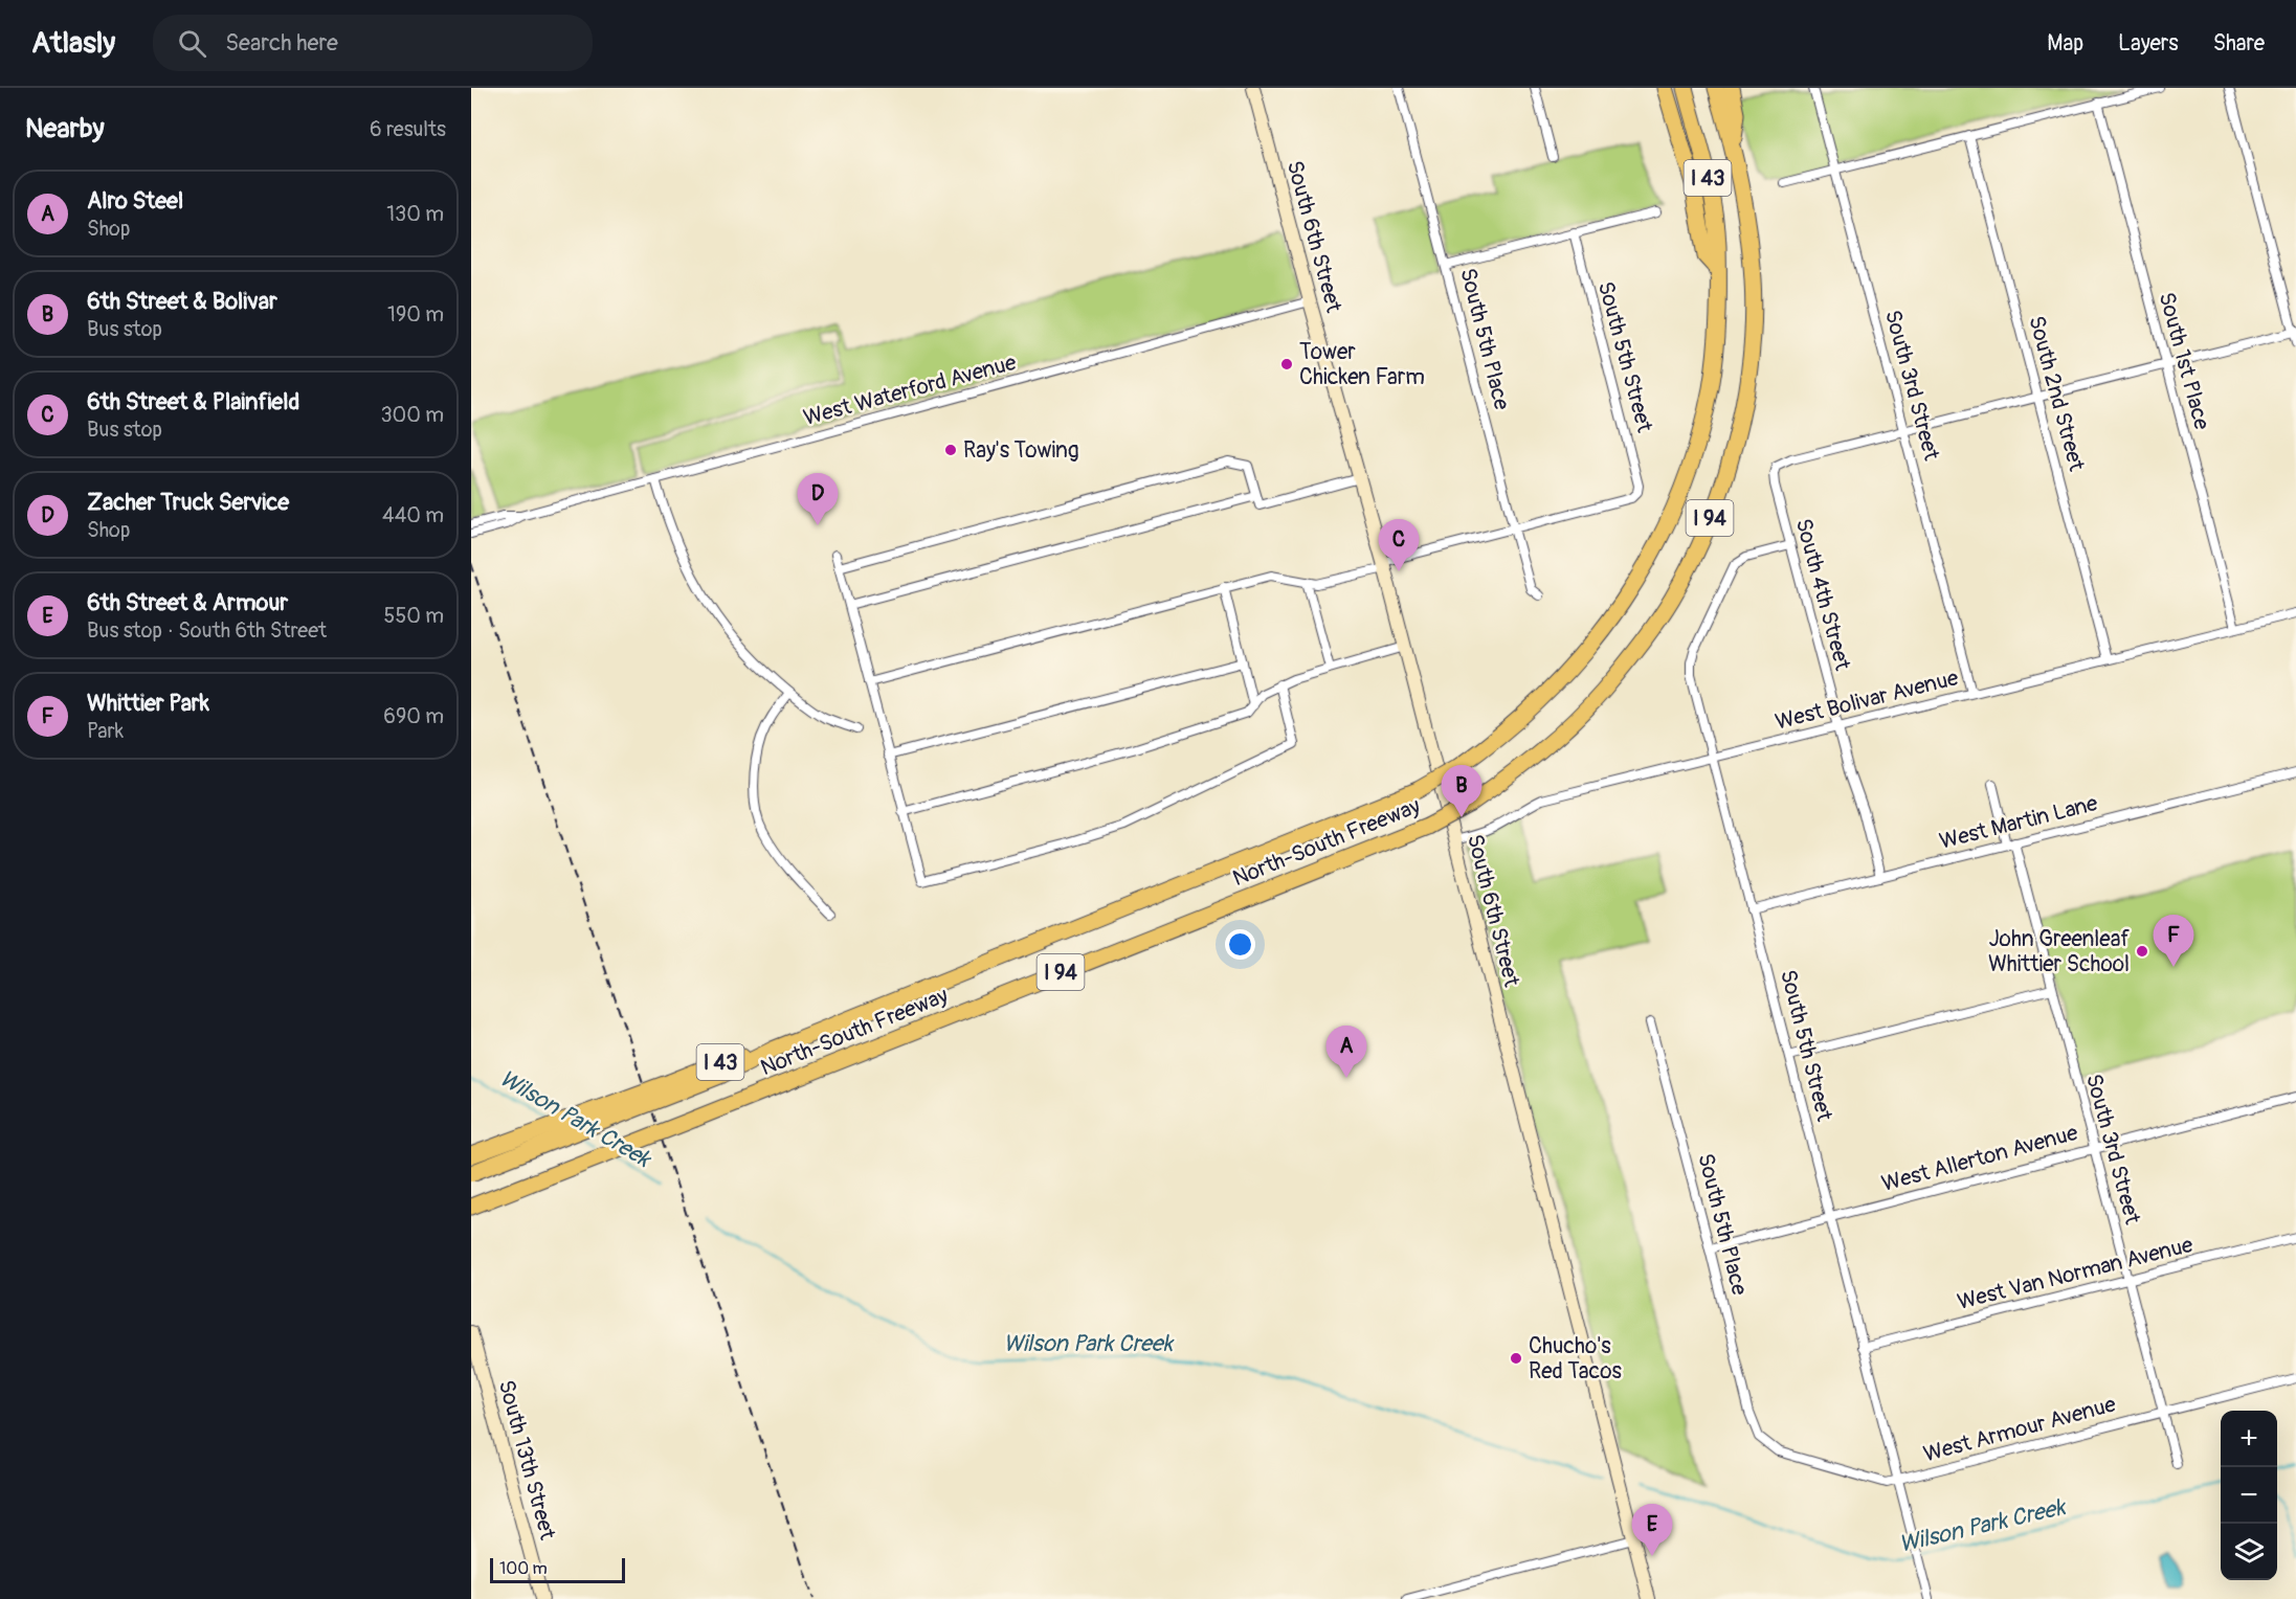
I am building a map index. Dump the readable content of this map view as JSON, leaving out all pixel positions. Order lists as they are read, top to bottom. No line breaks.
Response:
{"streets":{"highway":["I 43","I 94","North-South Freeway"],"street":["South 6th Street","South 5th Place","South 5th Street","South 1st Place","South 3rd Street","West Waterford Avenue","South 2nd Street","South 4th Street","West Bolivar Avenue","West Martin Lane","West Allerton Avenue","West Van Norman Avenue","West Armour Avenue","South 13th Street"]},"crossings":[["I 43","North-South Freeway"],["South 6th Street","West Waterford Avenue"],["South 6th Street","West Bolivar Avenue"],["South 5th Place","South 5th Street"],["South 5th Place","West Allerton Avenue"],["South 5th Place","West Armour Avenue"],["South 5th Street","South 4th Street"],["South 5th Street","West Bolivar Avenue"],["South 5th Street","West Martin Lane"],["South 5th Street","West Allerton Avenue"],["South 5th Street","West Van Norman Avenue"],["South 5th Street","West Armour Avenue"],["South 1st Place","West Bolivar Avenue"],["South 3rd Street","South 4th Street"],["South 3rd Street","West Bolivar Avenue"],["South 3rd Street","West Martin Lane"],["South 3rd Street","West Allerton Avenue"],["South 3rd Street","West Van Norman Avenue"],["South 3rd Street","West Armour Avenue"],["South 2nd Street","West Bolivar Avenue"],["South 4th Street","West Bolivar Avenue"],["South 4th Street","West Martin Lane"]],"water":["Wilson Park Creek"],"places":["Tower Chicken Farm","Ray's Towing","John Greenleaf Whittier School","Chucho's Red Tacos"],"scale_bar":"100 m","page":{"header":"Atlasly","search":"Search here","nav":["Map","Layers","Share"],"heading":["Nearby","6 results"],"list":[{"mark":"A","name":"Alro Steel","note":"Shop","value":"130 m"},{"mark":"B","name":"6th Street & Bolivar","note":"Bus stop","value":"190 m"},{"mark":"C","name":"6th Street & Plainfield","note":"Bus stop","value":"300 m"},{"mark":"D","name":"Zacher Truck Service","note":"Shop","value":"440 m"},{"mark":"E","name":"6th Street & Armour","note":"Bus stop · South 6th Street","value":"550 m"},{"mark":"F","name":"Whittier Park","note":"Park","value":"690 m"}],"pins":["D","C","B","F","A","E"],"map_buttons":["+","−"],"scale":"100 m"}}
